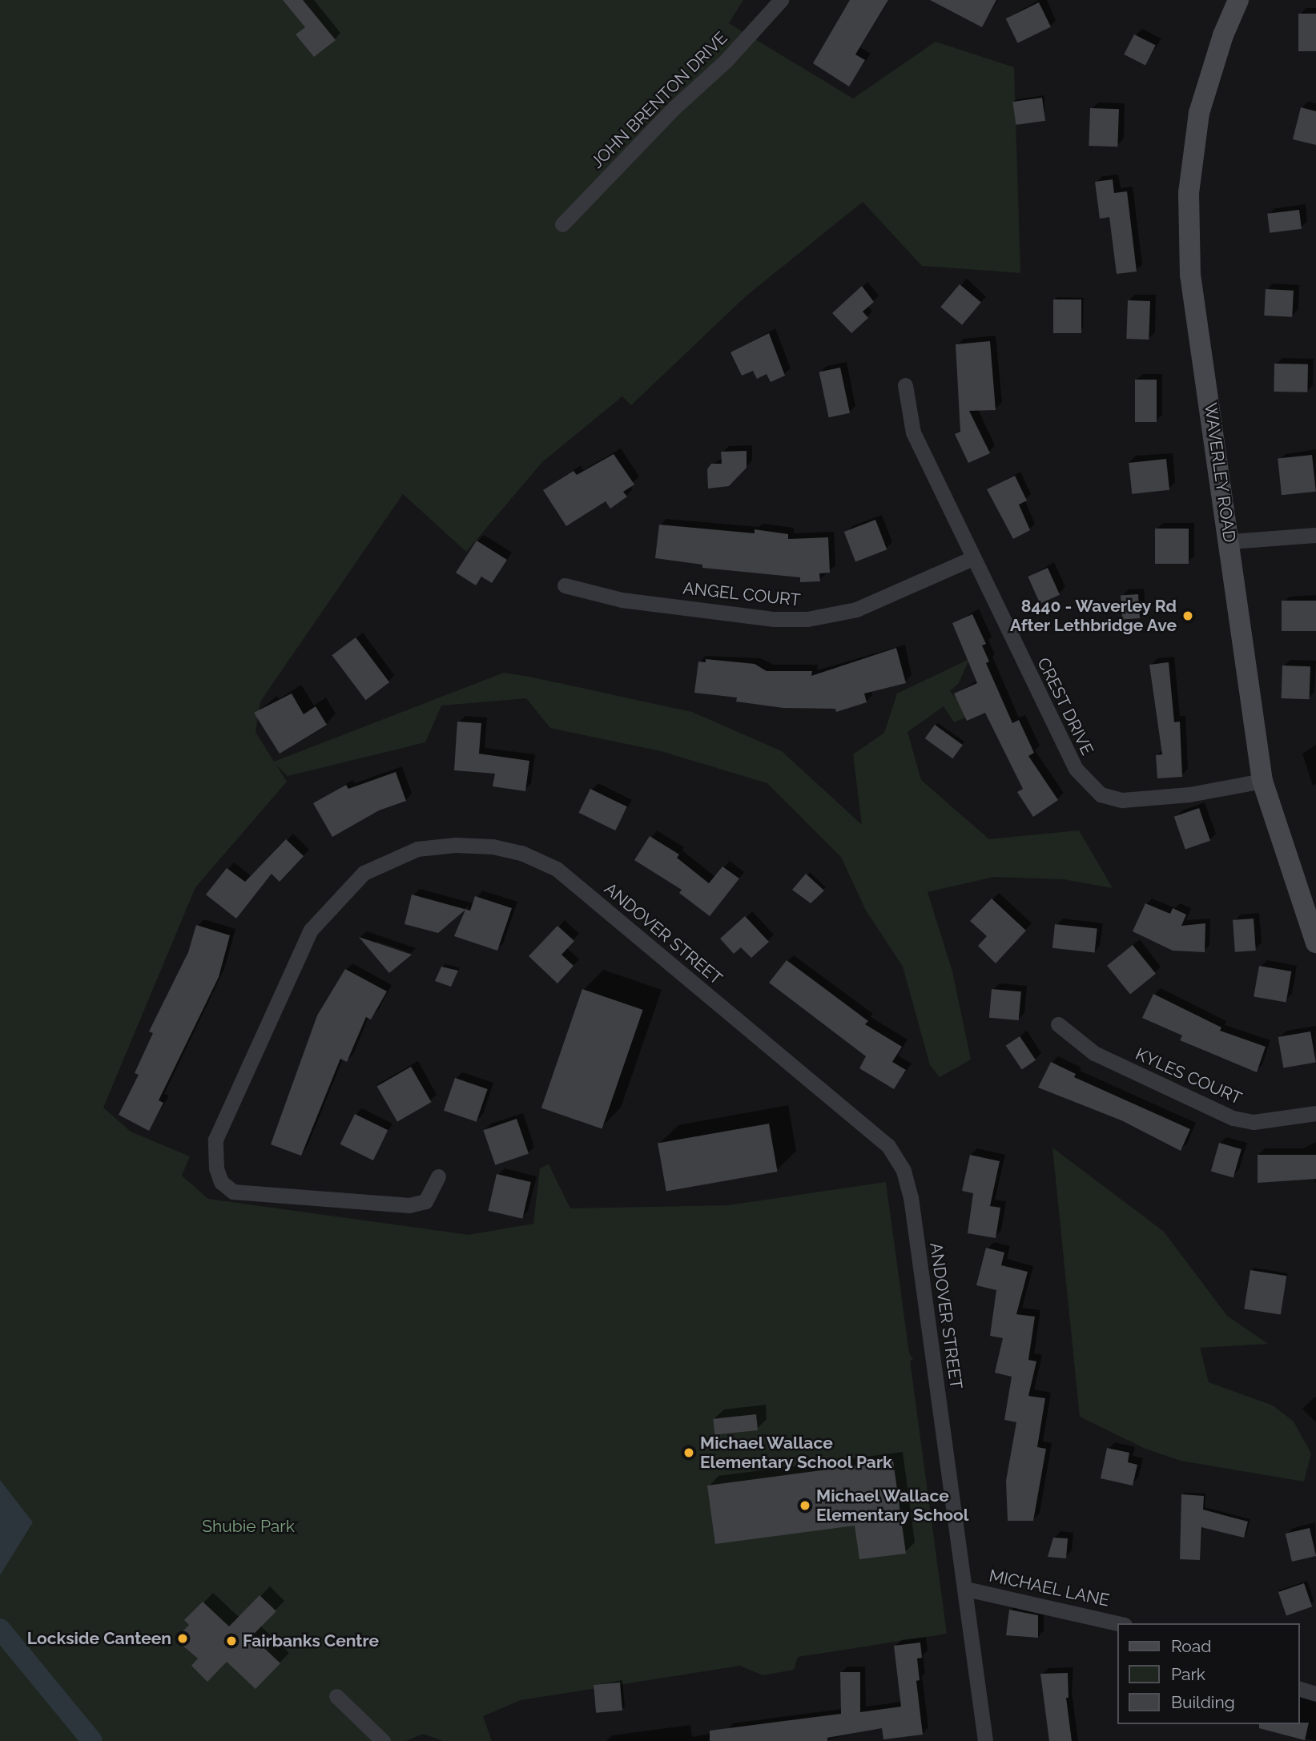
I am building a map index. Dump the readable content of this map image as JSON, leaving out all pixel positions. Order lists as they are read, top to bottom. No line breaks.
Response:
{"streets":{"main road":["WAVERLEY ROAD"],"street":["JOHN BRENTON DRIVE","ANGEL COURT","CREST DRIVE","ANDOVER STREET","KYLES COURT","MICHAEL LANE"]},"crossings":[["WAVERLEY ROAD","CREST DRIVE"],["ANGEL COURT","CREST DRIVE"],["ANDOVER STREET","MICHAEL LANE"]],"parks":["Shubie Park"],"places":["8440 - Waverley Rd After Lethbridge Ave","Michael Wallace Elementary School Park","Michael Wallace Elementary School","Lockside Canteen","Fairbanks Centre"],"legend":["Road","Park","Building"]}
